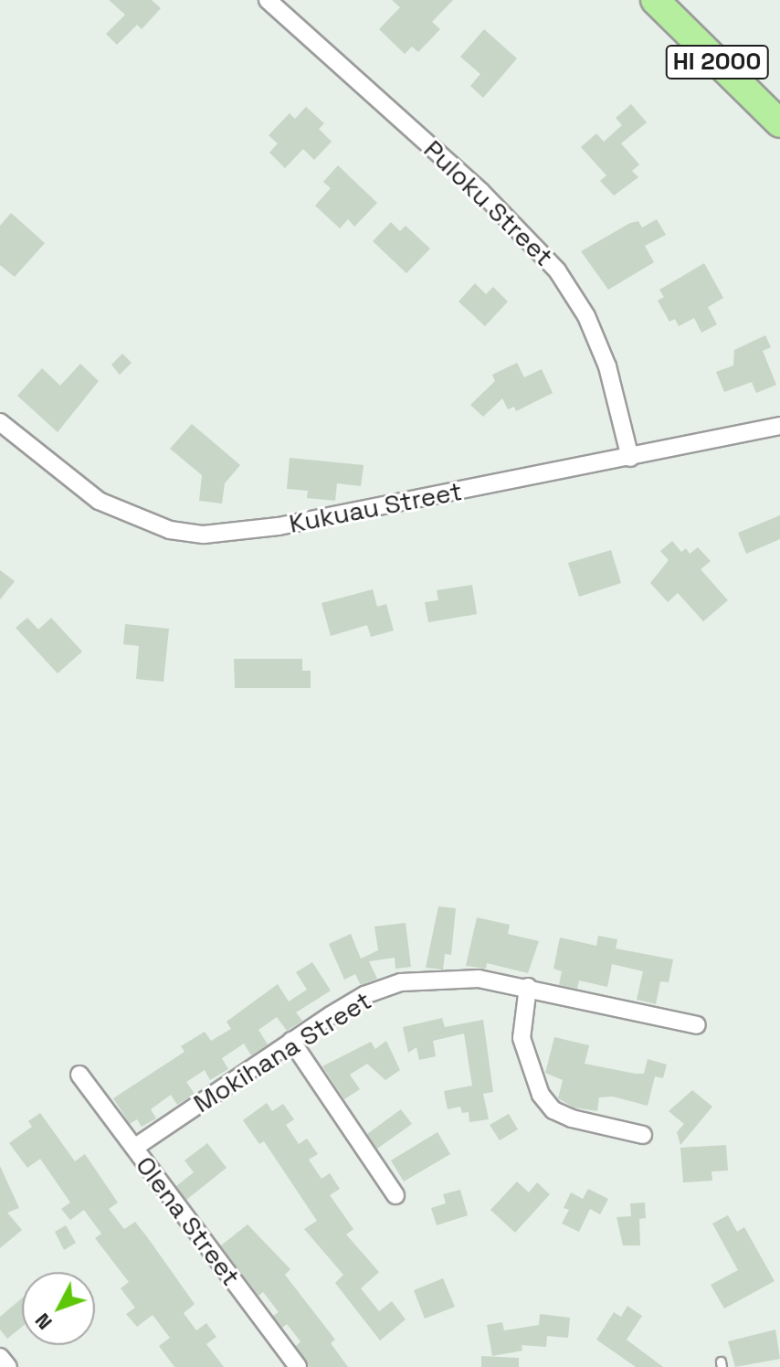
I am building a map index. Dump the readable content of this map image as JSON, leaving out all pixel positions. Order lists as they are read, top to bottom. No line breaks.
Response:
{"streets":{"highway":["HI 2000"],"street":["Puloku Street","Kukuau Street","Mokihana Street","Olena Street"]},"crossings":[["Puloku Street","Kukuau Street"],["Mokihana Street","Olena Street"]],"north":"bottom left"}
